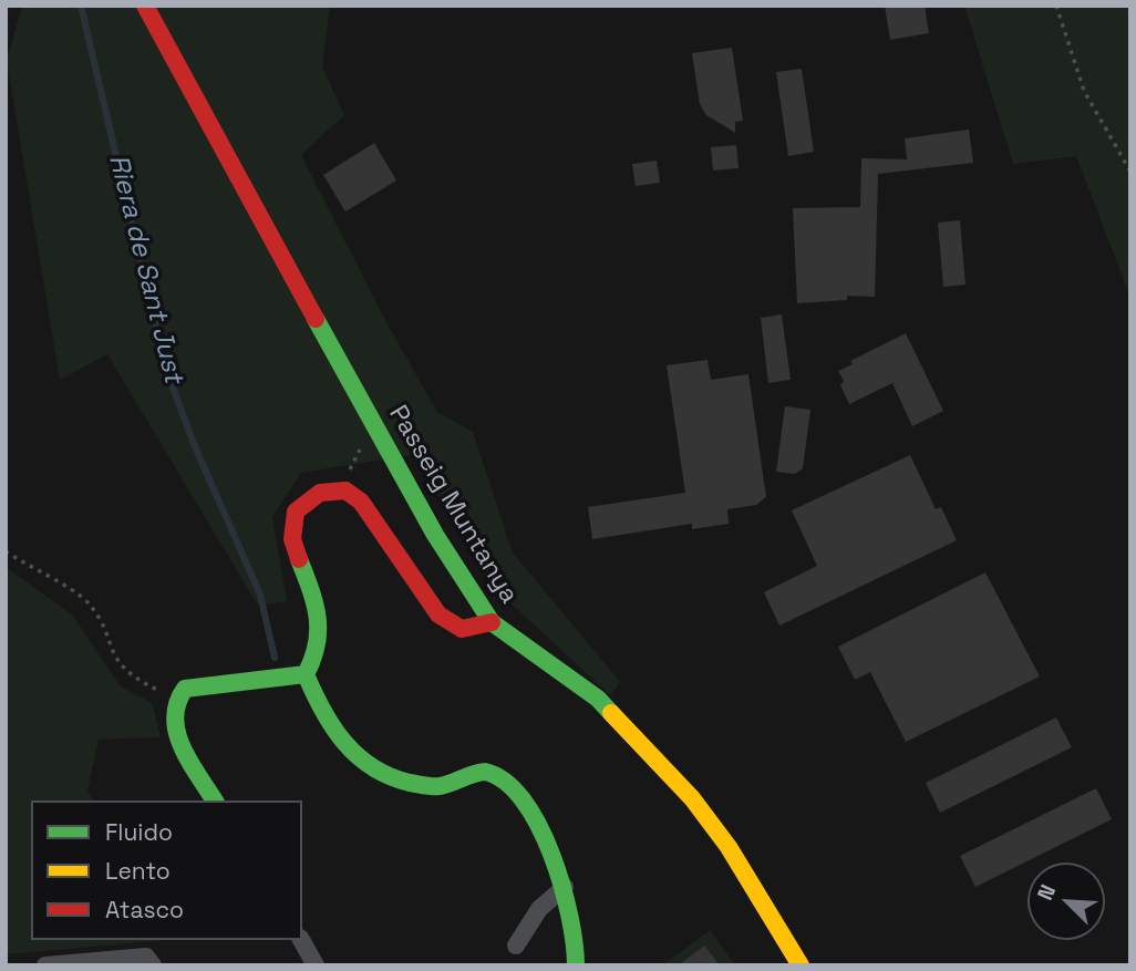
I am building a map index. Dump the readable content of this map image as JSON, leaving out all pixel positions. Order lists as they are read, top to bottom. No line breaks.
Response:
{"streets":{"street":["Passeig Muntanya"]},"water":["Riera de Sant Just"],"legend":["Fluido","Lento","Atasco"],"north":"top left"}
